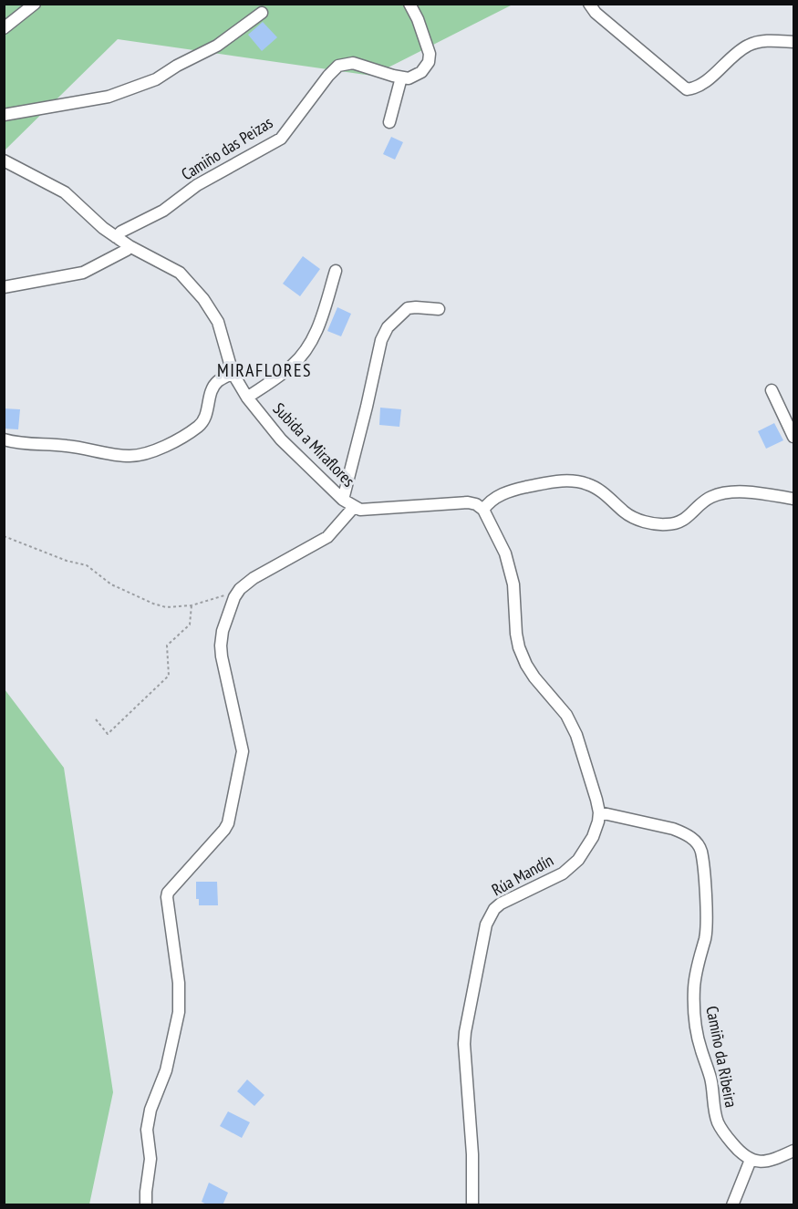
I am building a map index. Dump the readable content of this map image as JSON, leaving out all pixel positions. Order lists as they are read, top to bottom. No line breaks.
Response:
{"streets":{"street":["Camiño das Peizas","Subida a Miraflores","Rúa Mandín","Camiño da Ribeira"]},"crossings":[["Camiño das Peizas","Subida a Miraflores"],["Rúa Mandín","Camiño da Ribeira"]],"districts":["MIRAFLORES"]}
